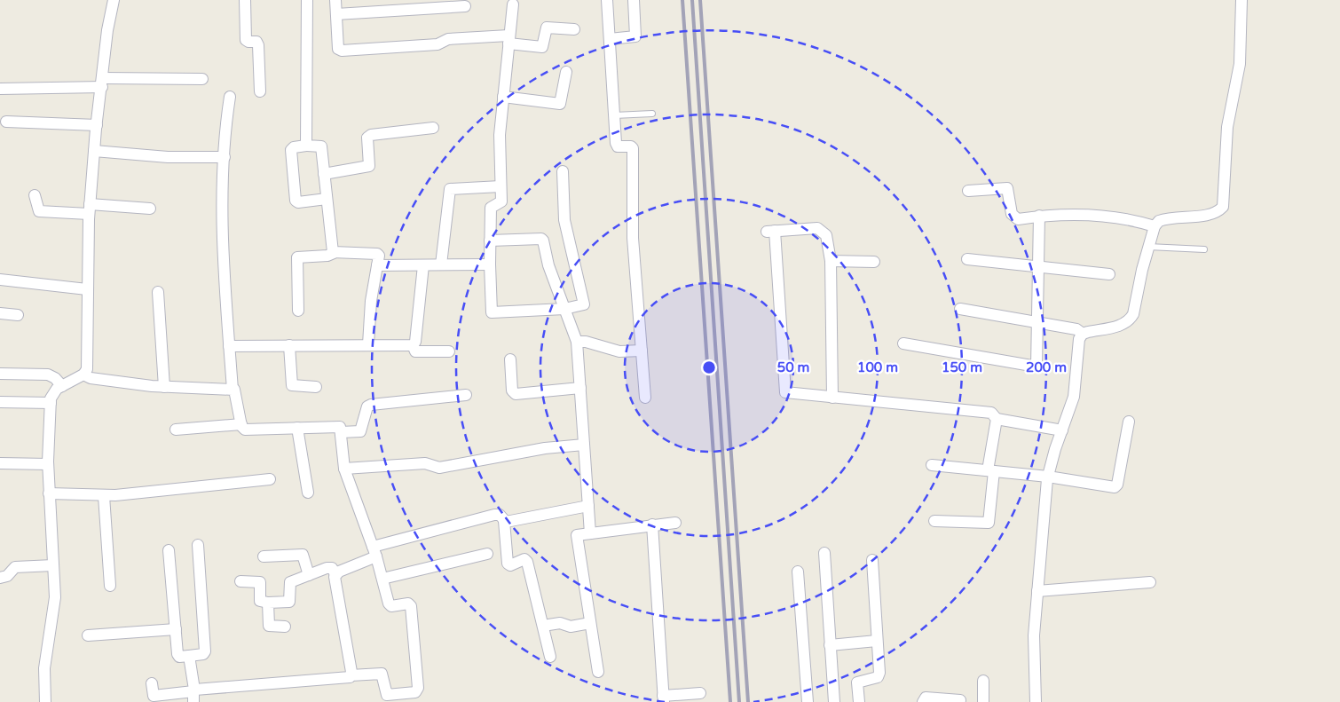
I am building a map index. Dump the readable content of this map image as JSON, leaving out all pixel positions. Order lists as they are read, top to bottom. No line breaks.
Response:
{"rings":["50 m","100 m","150 m","200 m"]}
